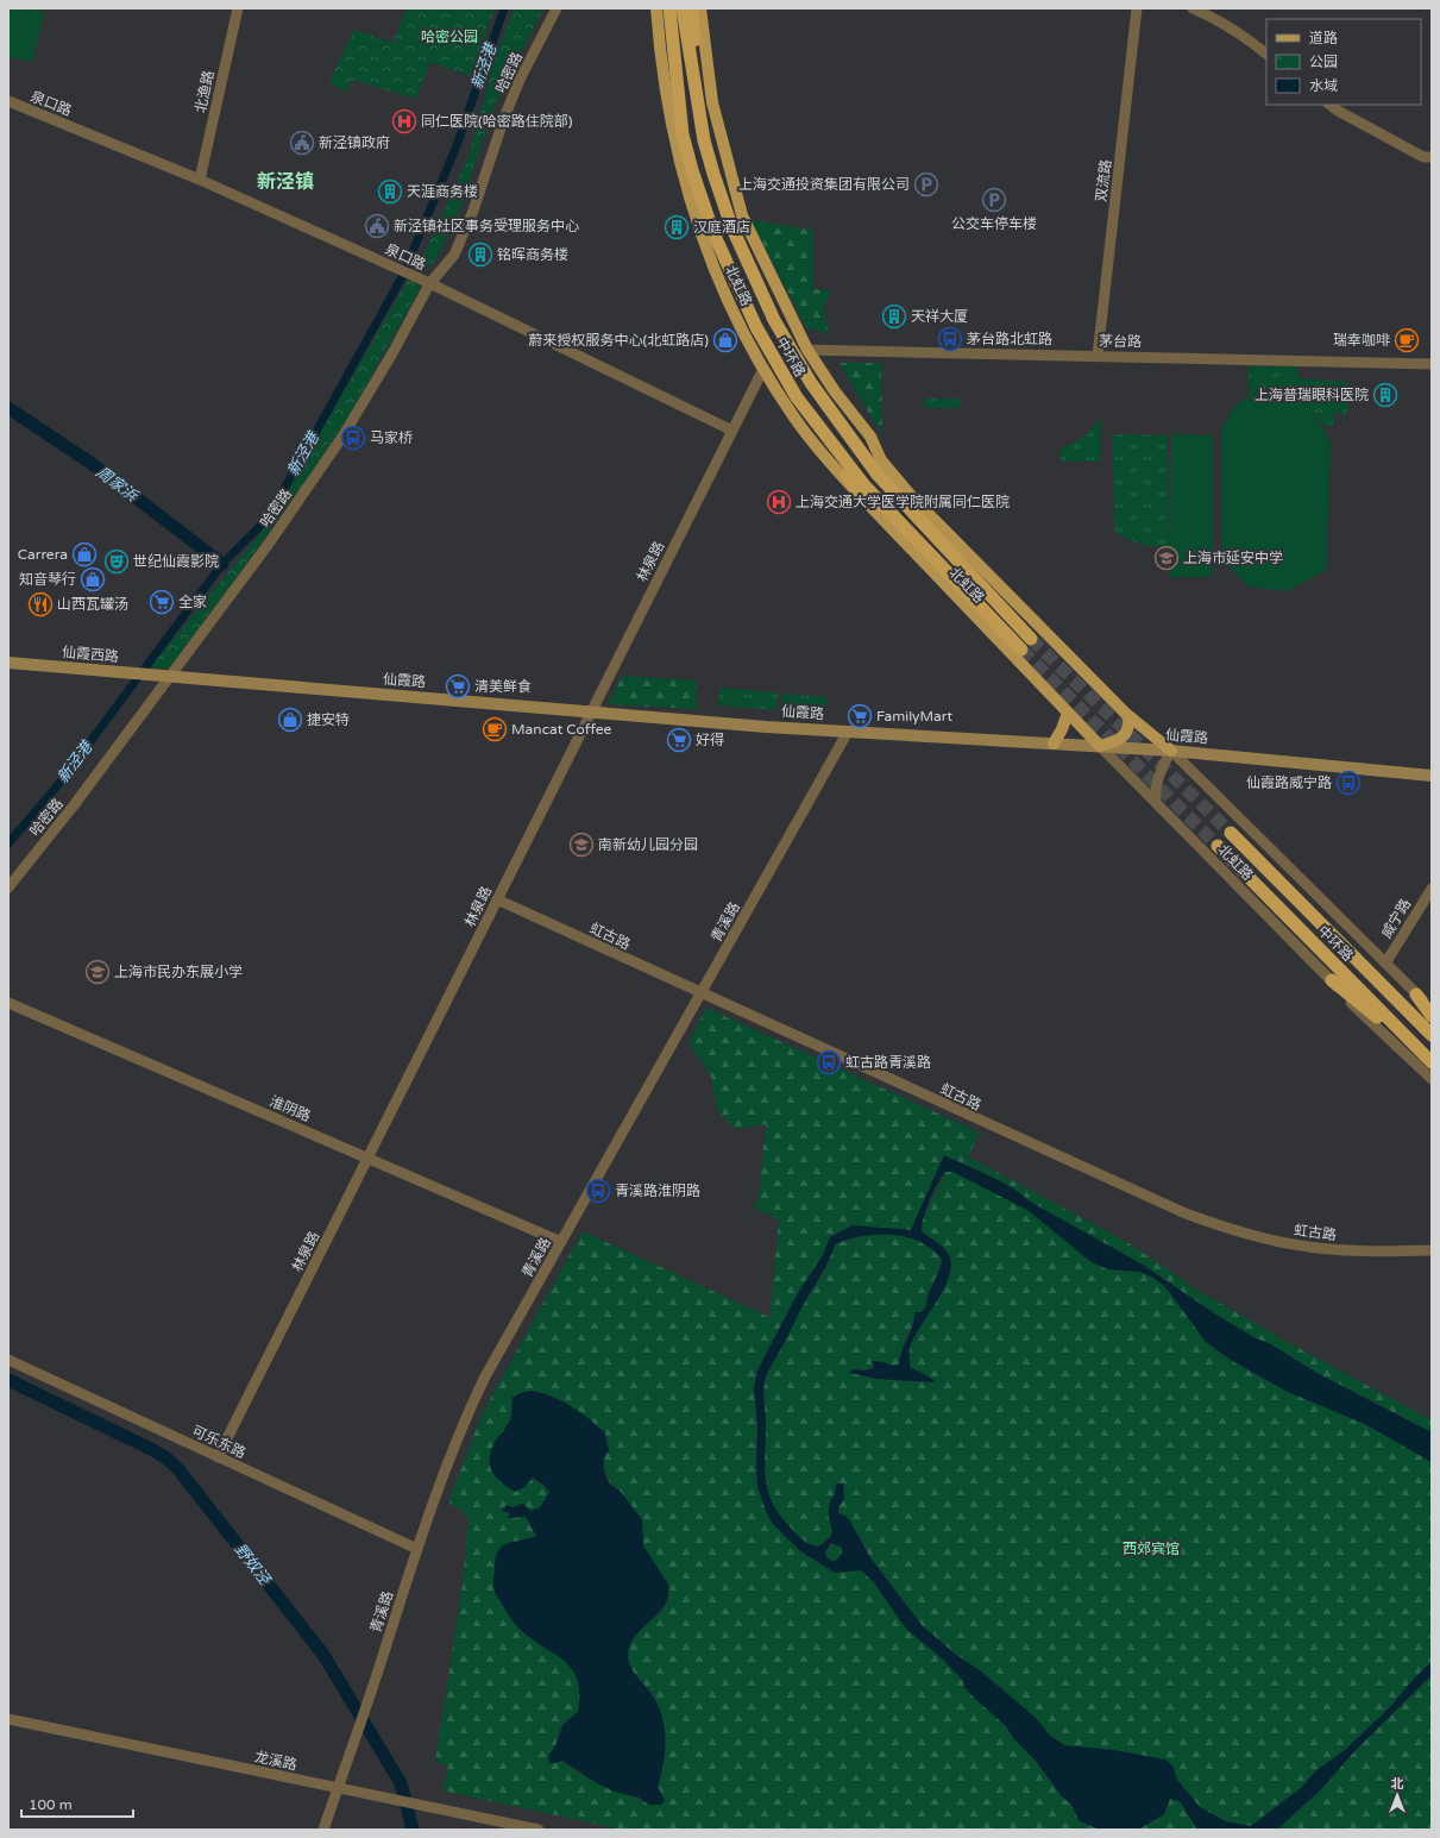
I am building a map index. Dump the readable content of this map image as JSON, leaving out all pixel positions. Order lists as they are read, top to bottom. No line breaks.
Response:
{"streets":{"highway":["中环路"],"main road":["北虹路","仙霞西路","仙霞路"],"street":["哈密路","北渔路","泉口路","双流路","茅台路","林泉路","威宁路","青溪路","虹古路","淮阴路","可乐东路","龙溪路"]},"crossings":[["哈密路","泉口路"],["哈密路","仙霞西路"],["哈密路","仙霞路"],["北渔路","泉口路"],["泉口路","林泉路"],["双流路","茅台路"],["北虹路","茅台路"],["北虹路","林泉路"],["北虹路","仙霞路"],["北虹路","威宁路"],["林泉路","仙霞路"],["林泉路","虹古路"],["林泉路","淮阴路"],["林泉路","可乐东路"],["仙霞西路","仙霞路"],["仙霞路","青溪路"],["青溪路","虹古路"],["青溪路","淮阴路"],["青溪路","可乐东路"],["青溪路","龙溪路"]],"districts":["新泾镇"],"water":["新泾港","周家浜","野奴泾"],"parks":["哈密公园","西郊宾馆"],"places":{"hospital":["同仁医院(哈密路住院部)","上海交通大学医学院附属同仁医院"],"public building":["新泾镇政府","新泾镇社区事务受理服务中心"],"parking":["上海交通投资集团有限公司","公交车停车楼"],"building":["天涯商务楼","汉庭酒店","铭晖商务楼","天祥大厦","上海普瑞眼科医院"],"bus stop":["茅台路北虹路","马家桥","仙霞路威宁路","虹古路青溪路","青溪路淮阴路"],"shop":["蔚来授权服务中心(北虹路店)","Carrera","知音琴行","捷安特"],"cafe":["瑞幸咖啡","Mancat Coffee"],"school or university":["上海市延安中学","南新幼儿园分园","上海市民办东展小学"],"theatre":["世纪仙霞影院"],"supermarket":["全家","清美鲜食","FamilyMart","好得"],"restaurant":["山西瓦罐汤"]},"legend":["道路","公园","水域"],"scale_bar":"100 m","north":"top"}
